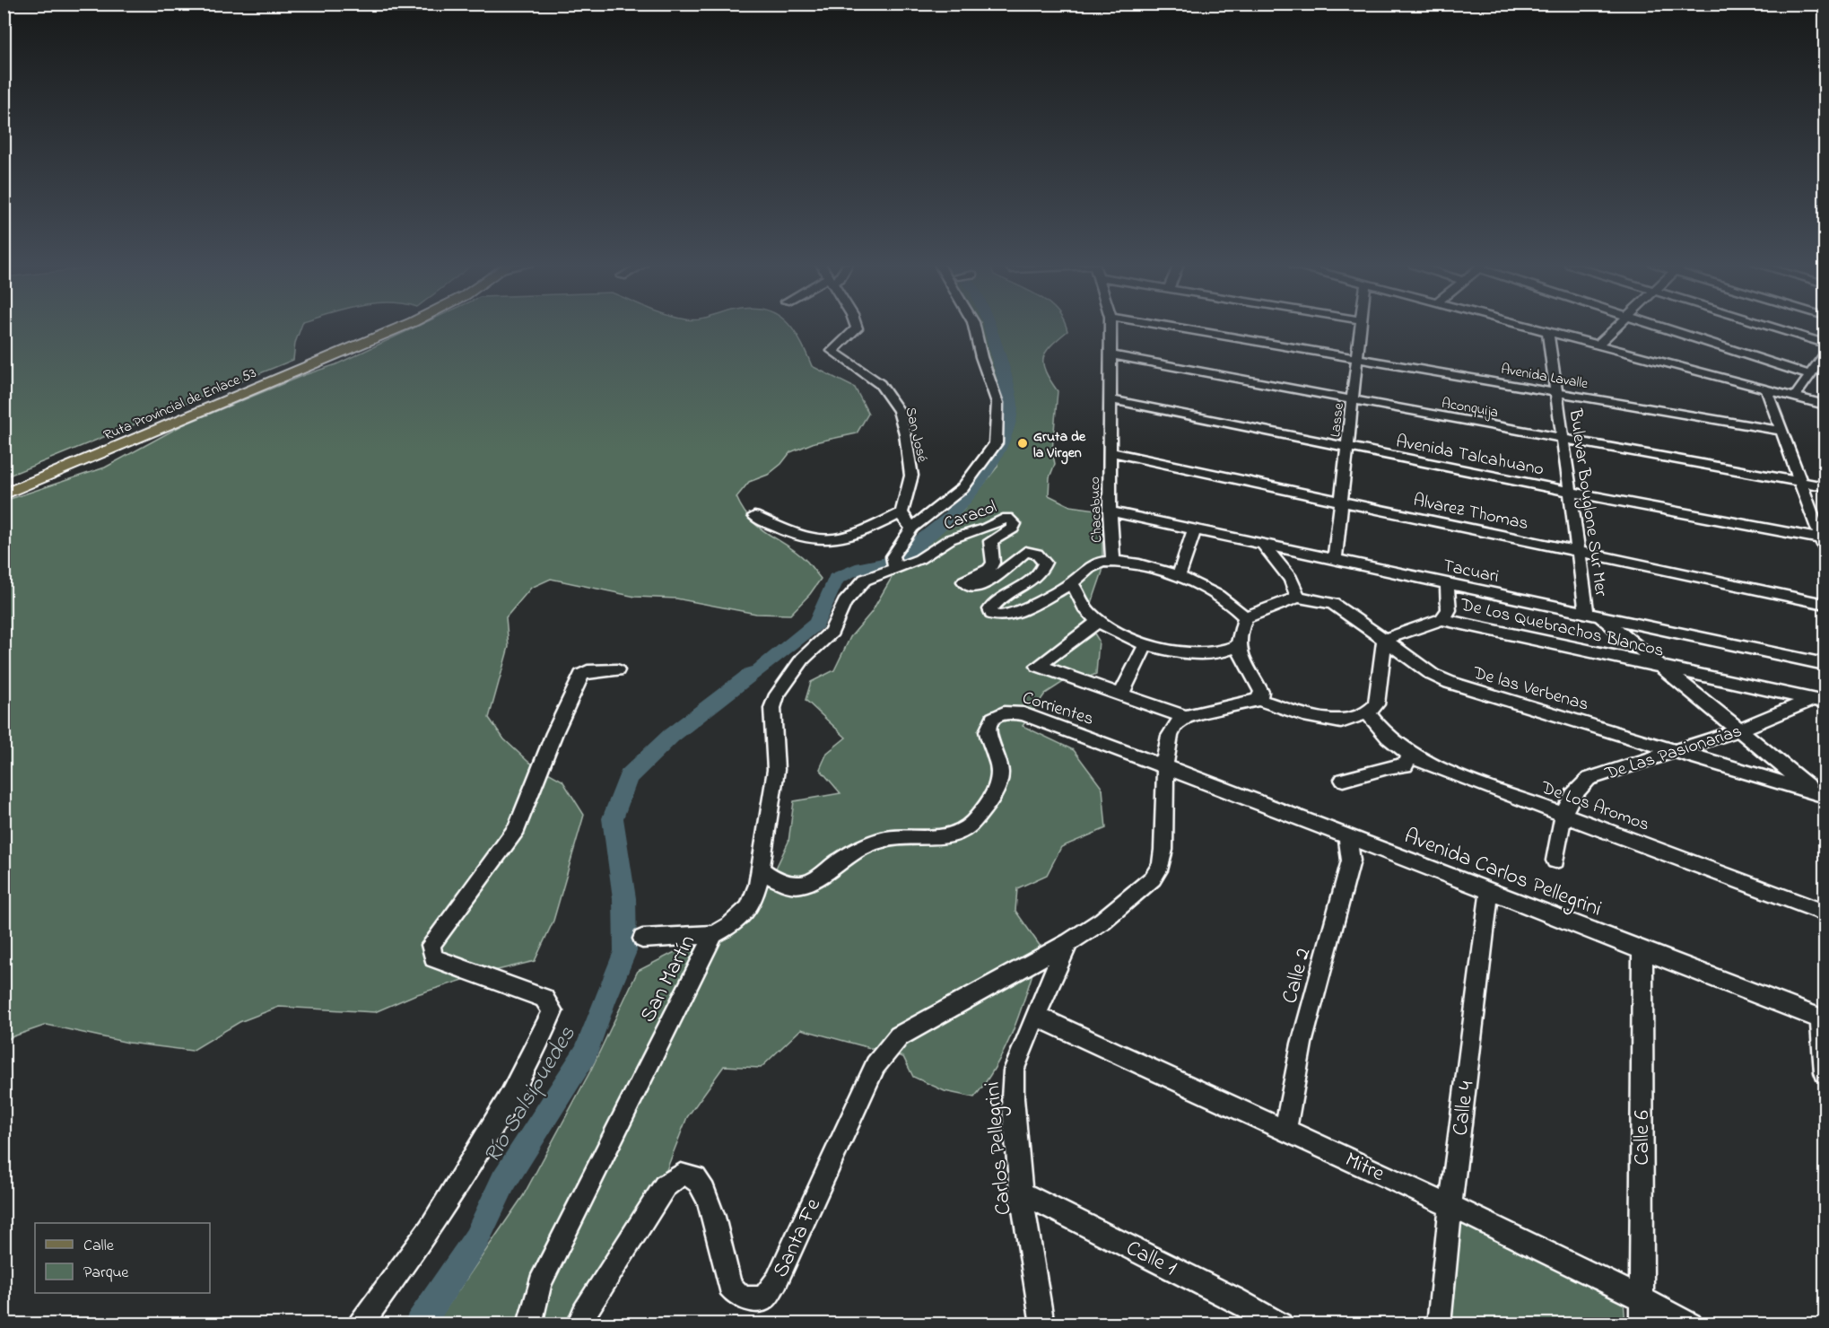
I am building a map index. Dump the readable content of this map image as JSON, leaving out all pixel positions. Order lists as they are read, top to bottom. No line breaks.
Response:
{"streets":{"main road":["Ruta Provincial de Enlace 53"],"street":["Avenida Lavalle","Aconquija","Lasse","San José","Avenida Talcahuano","Bulevar Bouglone Sur Mer","Chacabuco","Alvarez Thomas","Caracol","Tacuari","De Los Quebrachos Blancos","De las Verbenas","Corrientes","De Las Pasionarias","De Los Aromos","Avenida Carlos Pellegrini","Calle 2","San Martín","Calle 4","Calle 6","Carlos Pellegrini","Mitre","Santa Fe","Calle 1"]},"crossings":[["Avenida Lavalle","Lasse"],["Avenida Lavalle","Bulevar Bouglone Sur Mer"],["Aconquija","Lasse"],["Aconquija","Bulevar Bouglone Sur Mer"],["Aconquija","Chacabuco"],["Lasse","Avenida Talcahuano"],["Lasse","Alvarez Thomas"],["Lasse","Tacuari"],["Avenida Talcahuano","Bulevar Bouglone Sur Mer"],["Avenida Talcahuano","Chacabuco"],["Bulevar Bouglone Sur Mer","Alvarez Thomas"],["Bulevar Bouglone Sur Mer","Tacuari"],["Chacabuco","Alvarez Thomas"],["Chacabuco","Caracol"],["Chacabuco","Tacuari"],["Caracol","San Martín"],["De Los Quebrachos Blancos","De las Verbenas"],["De Los Quebrachos Blancos","De Las Pasionarias"],["De Los Quebrachos Blancos","De Los Aromos"],["De las Verbenas","De Las Pasionarias"],["De las Verbenas","De Los Aromos"],["Corrientes","Avenida Carlos Pellegrini"],["Corrientes","San Martín"],["De Las Pasionarias","De Los Aromos"],["Avenida Carlos Pellegrini","Calle 2"],["Avenida Carlos Pellegrini","Calle 4"],["Avenida Carlos Pellegrini","Calle 6"],["Calle 2","Mitre"],["Calle 4","Mitre"],["Calle 6","Mitre"],["Carlos Pellegrini","Mitre"],["Carlos Pellegrini","Santa Fe"],["Carlos Pellegrini","Calle 1"]],"water":["Río Salsipuedes"],"places":["Gruta de la Virgen"],"legend":["Calle","Parque"]}
